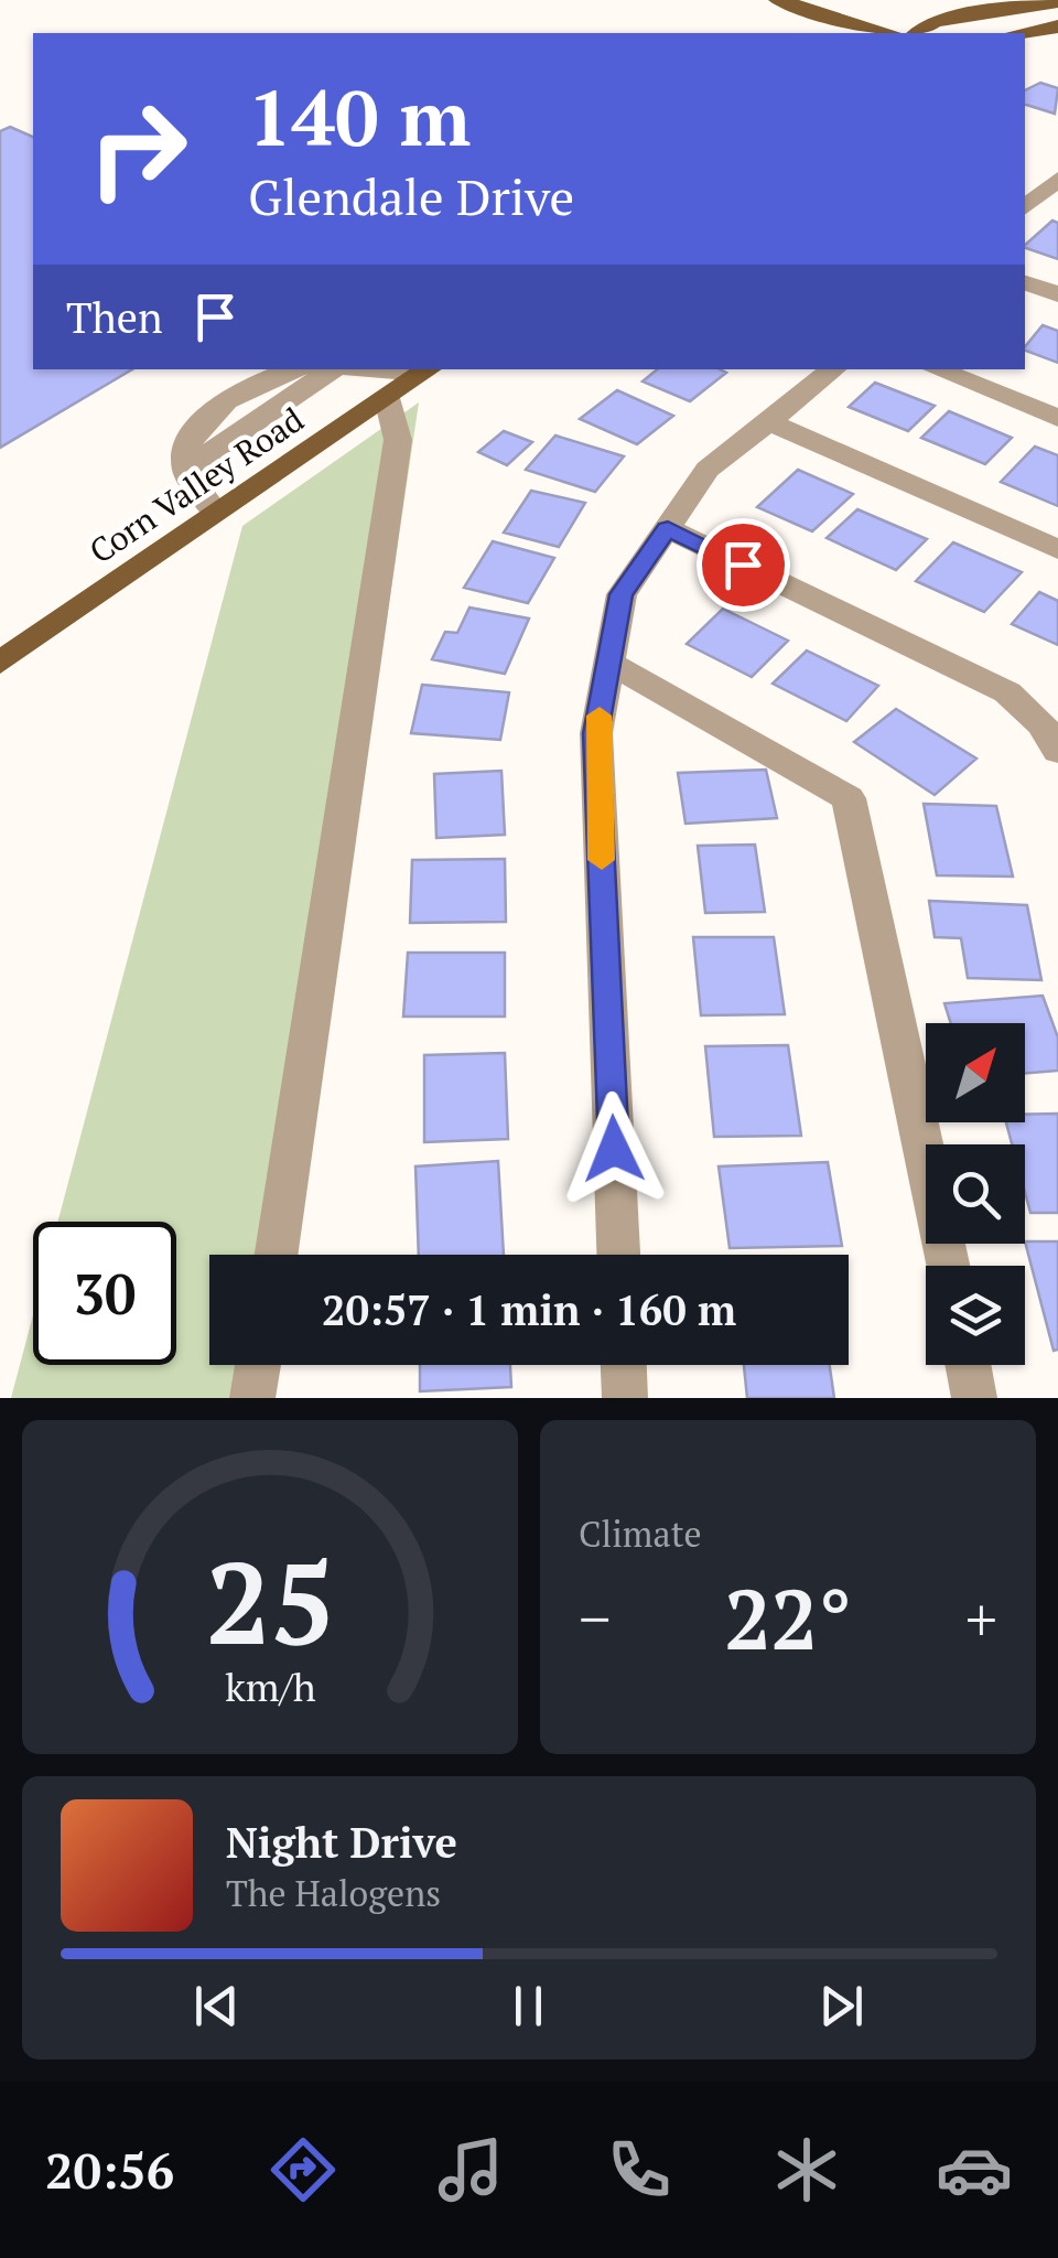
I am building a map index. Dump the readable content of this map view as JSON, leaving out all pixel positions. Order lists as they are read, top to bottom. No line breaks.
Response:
{"streets":{"main road":["Corn Valley Road"]},"north":"top right","page":{"turn":["140 m","Glendale Drive"],"then":"Then","limit":"30","trip":"20:57 · 1 min · 160 m","tile":"Climate","heat":["−","22°","+"],"song":["Night Drive","The Halogens"],"tabs":"20:56","gauge":["25","km/h"]}}
